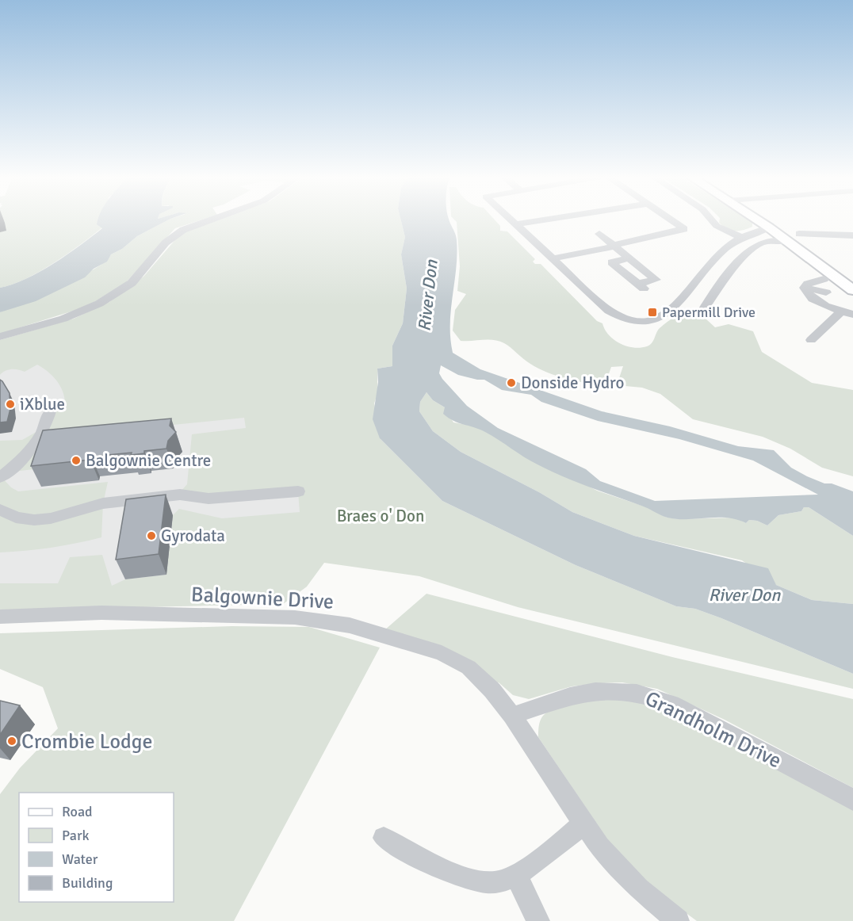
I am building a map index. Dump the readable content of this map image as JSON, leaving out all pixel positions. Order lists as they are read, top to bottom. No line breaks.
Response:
{"streets":{"street":["Balgownie Drive","Grandholm Drive"]},"crossings":[["Balgownie Drive","Grandholm Drive"]],"water":["River Don"],"parks":["Braes o' Don"],"places":{"transit":["Papermill Drive"],"other":["Donside Hydro","iXblue","Balgownie Centre","Gyrodata","Crombie Lodge"]},"legend":["Road","Park","Water","Building"]}
